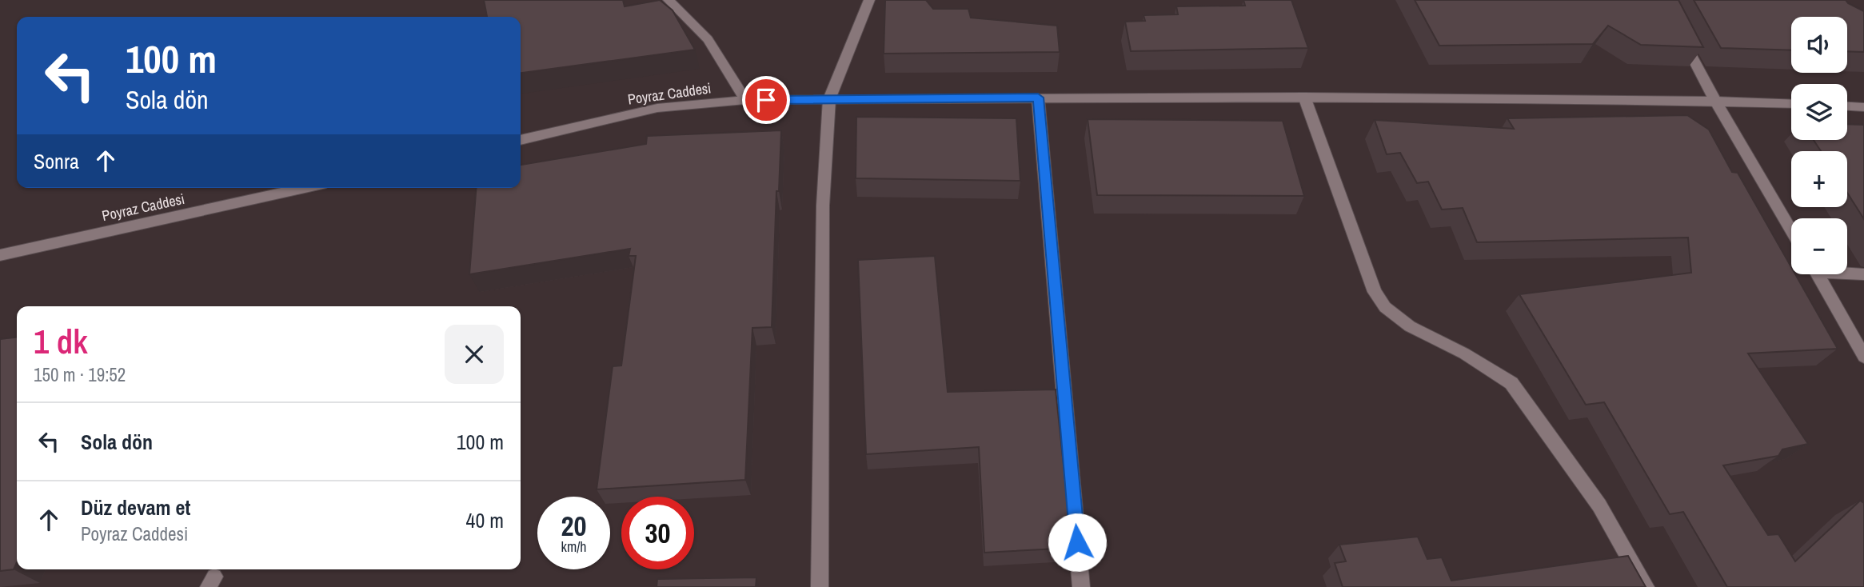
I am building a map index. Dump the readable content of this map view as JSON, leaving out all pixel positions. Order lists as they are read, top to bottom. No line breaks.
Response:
{"streets":{"street":["Poyraz Caddesi"]},"page":{"map_buttons":["+","−"],"turn":["100 m","Sola dön"],"then":"Sonra","heading":["1 dk","150 m · 19:52"],"list":[{"name":"Sola dön","value":"100 m"},{"name":"Düz devam et","note":"Poyraz Caddesi","value":"40 m"}],"speed":"20 km/h","limit":"30"}}
